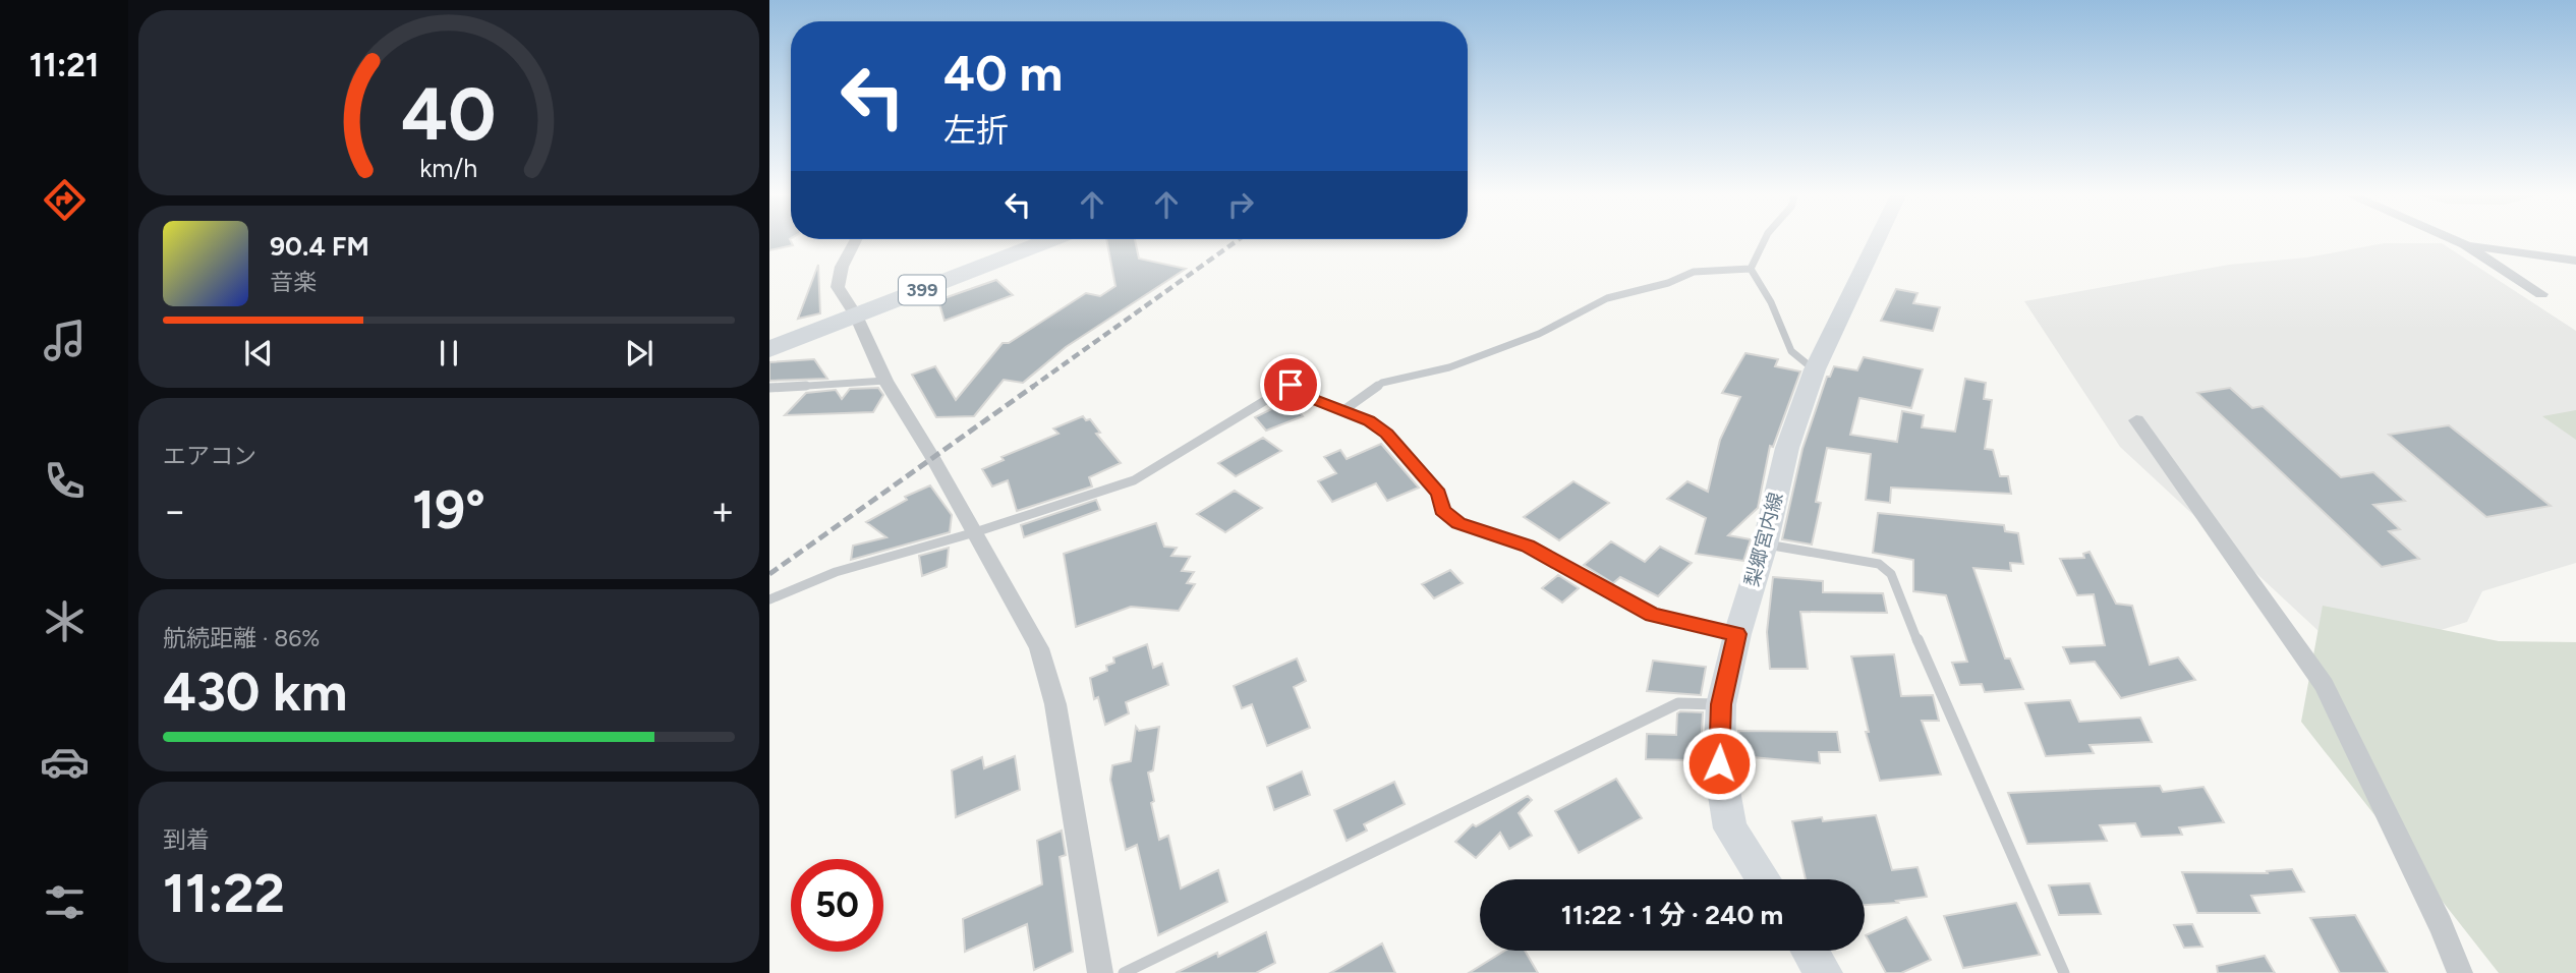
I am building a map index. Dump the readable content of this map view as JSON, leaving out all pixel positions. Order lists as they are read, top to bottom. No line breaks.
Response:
{"streets":{"highway":["399"],"main road":["梨郷宮内線"]},"page":{"tabs":"11:21","turn":["40 m","左折"],"song":["90.4 FM","音楽"],"tile":["エアコン",["航続距離 · 86%","430 km"],["到着","11:22"]],"heat":["−","19°","+"],"limit":"50","trip":"11:22 · 1 分 · 240 m","gauge":["40","km/h"]}}
